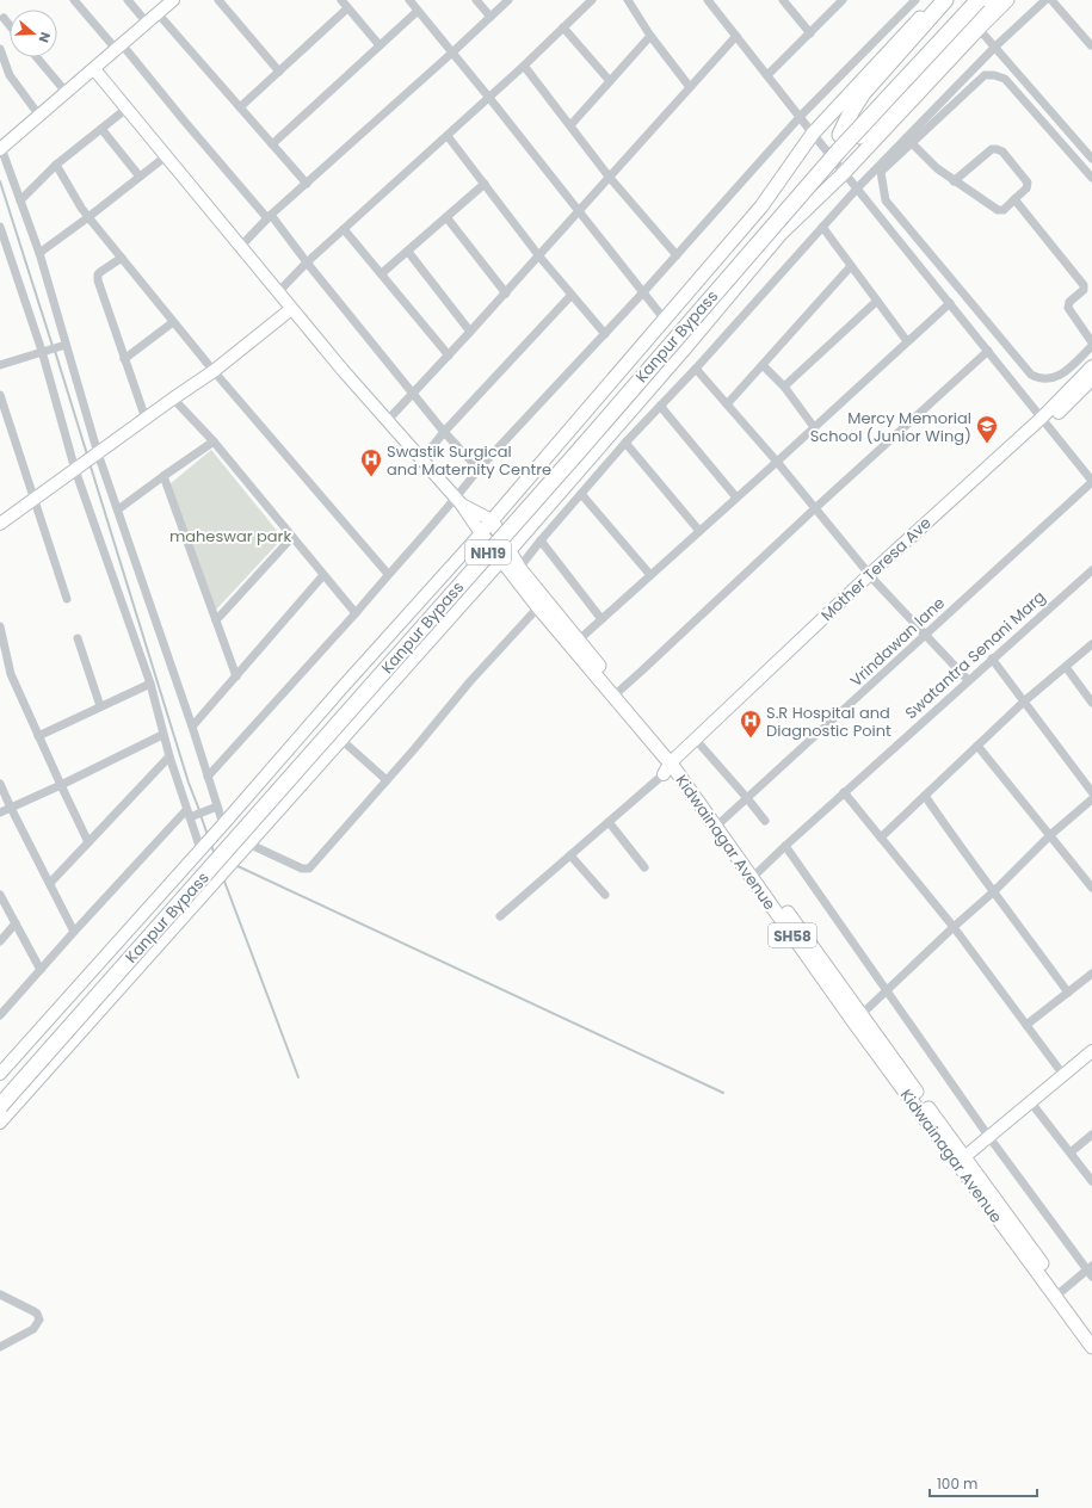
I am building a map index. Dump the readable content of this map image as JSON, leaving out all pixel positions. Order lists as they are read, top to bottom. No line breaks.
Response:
{"streets":{"highway":["Kanpur Bypass","NH19"],"main road":["Kidwainagar Avenue","SH58"],"street":["Vrindawan lane","Swatantra Senani Marg"]},"crossings":[["Vrindawan lane","Kidwainagar Avenue"],["Swatantra Senani Marg","Kidwainagar Avenue"]],"parks":["maheswar park"],"places":{"school or university":["Mercy Memorial School (Junior Wing)"],"hospital":["Swastik Surgical and Maternity Centre","S.R Hospital and Diagnostic Point"]},"scale_bar":"100 m","north":"right"}
